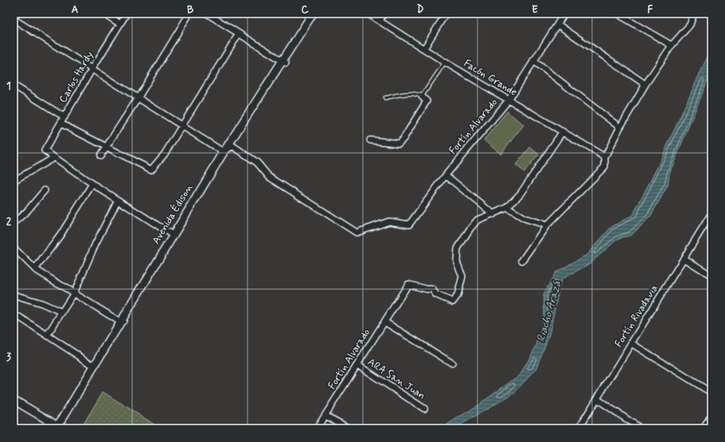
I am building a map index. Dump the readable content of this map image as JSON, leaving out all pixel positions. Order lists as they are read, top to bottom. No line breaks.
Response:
{"streets":{"main road":["Avenida Édison"],"street":["Carlos Hardy","Facón Grande","Fortín Alvarado","Fortín Rivadavia","ARA San Juan"]},"crossings":[["Facón Grande","Fortín Alvarado"],["Fortín Alvarado","Avenida Édison"],["Fortín Alvarado","ARA San Juan"]],"water":["Riacho Arazá"],"grid":{"columns":["A","B","C","D","E","F"],"rows":["1","2","3"]}}
